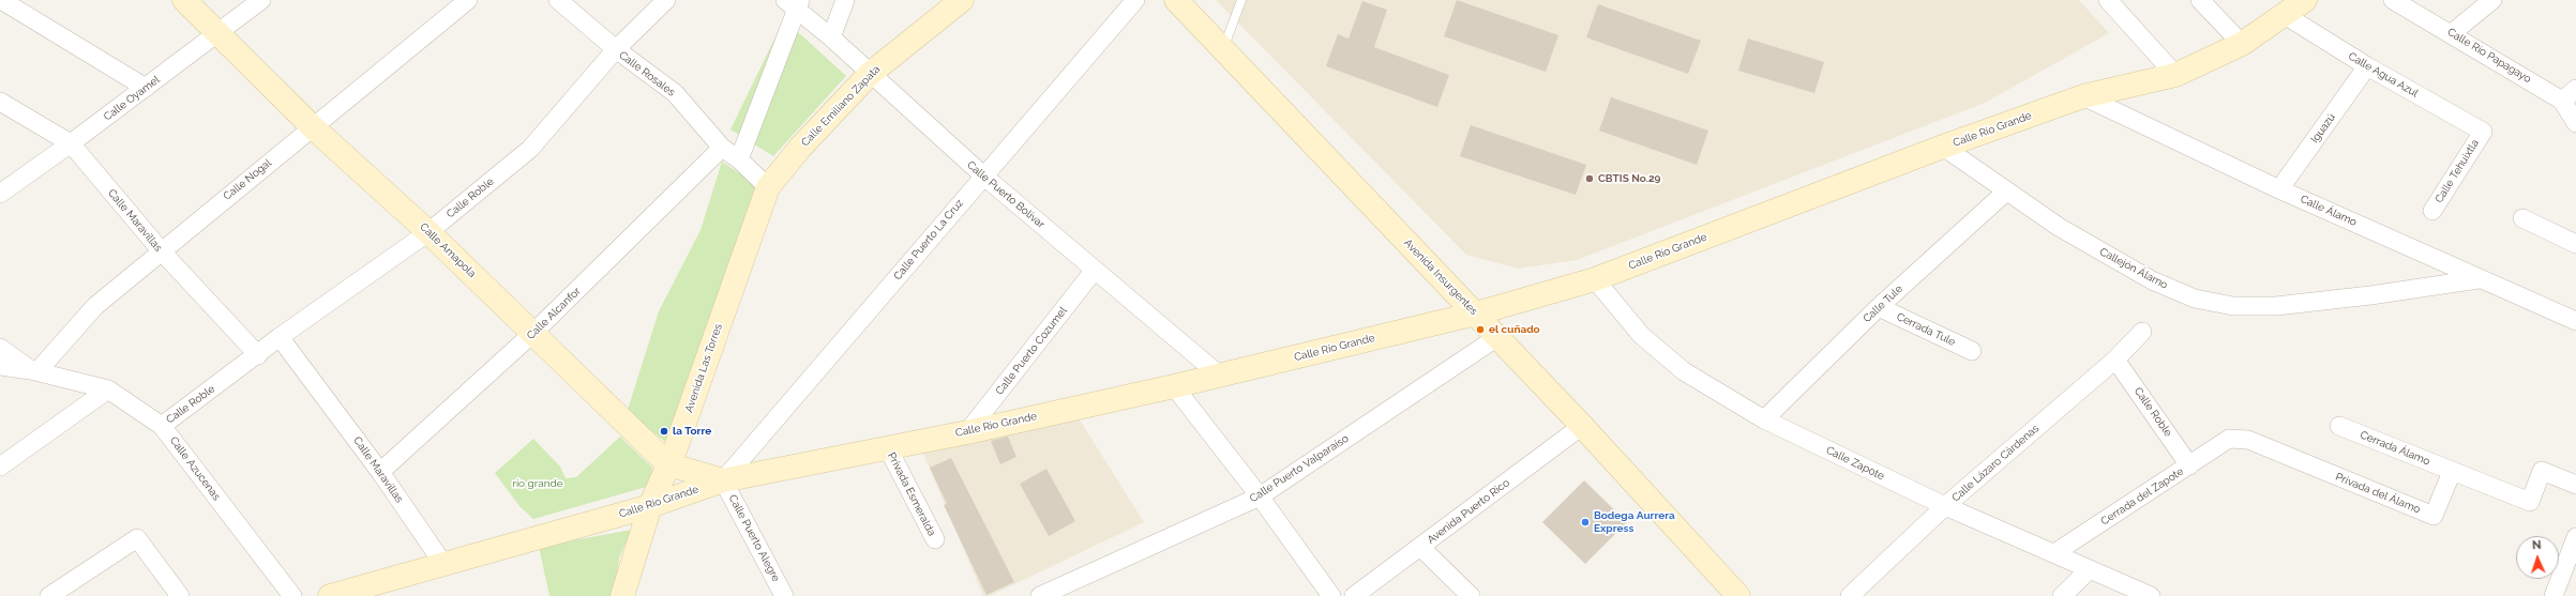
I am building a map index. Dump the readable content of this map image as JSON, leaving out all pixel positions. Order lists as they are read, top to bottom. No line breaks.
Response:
{"streets":{"street":["Calle Río Papagayo","Calle Rosales","Calle Agua Azul","Calle Oyamel","Calle Emiliano Zapata","Iguazú","Calle Río Grande","Calle Tehuixtla","Calle Nogal","Calle Puerto Bolívar","Calle Roble","Calle Álamo","Calle Maravillas","Calle Puerto La Cruz","Calle Amapola","Callejón Álamo","Avenida Insurgentes","Calle Tule","Calle Alcanfor","Cerrada Tule","Calle Puerto Cozumel","Avenida Las Torres","Cerrada Álamo","Calle Zapote","Calle Lázaro Cárdenas","Calle Azucenas","Calle Puerto Valparaíso","Privada del Álamo","Privada Esmeralda","Cerrada del Zapote","Avenida Puerto Rico","Calle Puerto Alegre"]},"crossings":[["Calle Rosales","Calle Emiliano Zapata"],["Calle Rosales","Calle Roble"],["Calle Rosales","Calle Alcanfor"],["Calle Rosales","Avenida Las Torres"],["Calle Agua Azul","Iguazú"],["Calle Agua Azul","Calle Río Grande"],["Calle Agua Azul","Calle Tehuixtla"],["Calle Oyamel","Calle Maravillas"],["Calle Oyamel","Calle Amapola"],["Calle Emiliano Zapata","Calle Puerto Bolívar"],["Calle Emiliano Zapata","Avenida Las Torres"],["Iguazú","Calle Álamo"],["Calle Río Grande","Calle Puerto Bolívar"],["Calle Río Grande","Calle Álamo"],["Calle Río Grande","Calle Maravillas"],["Calle Río Grande","Calle Puerto La Cruz"],["Calle Río Grande","Calle Amapola"],["Calle Río Grande","Callejón Álamo"],["Calle Río Grande","Avenida Insurgentes"],["Calle Río Grande","Calle Puerto Cozumel"],["Calle Río Grande","Avenida Las Torres"],["Calle Río Grande","Calle Zapote"],["Calle Río Grande","Privada Esmeralda"],["Calle Río Grande","Calle Puerto Alegre"],["Calle Nogal","Calle Maravillas"],["Calle Nogal","Calle Amapola"],["Calle Nogal","Calle Azucenas"],["Calle Puerto Bolívar","Calle Puerto La Cruz"],["Calle Puerto Bolívar","Calle Puerto Cozumel"],["Calle Roble","Calle Maravillas"],["Calle Roble","Calle Amapola"],["Calle Roble","Calle Lázaro Cárdenas"],["Calle Roble","Calle Azucenas"],["Calle Roble","Cerrada del Zapote"],["Calle Álamo","Callejón Álamo"],["Calle Maravillas","Calle Alcanfor"],["Calle Puerto La Cruz","Calle Amapola"],["Calle Puerto La Cruz","Calle Puerto Alegre"],["Calle Amapola","Calle Alcanfor"],["Calle Amapola","Avenida Las Torres"],["Calle Amapola","Calle Puerto Alegre"],["Callejón Álamo","Calle Tule"],["Avenida Insurgentes","Calle Puerto Valparaíso"],["Avenida Insurgentes","Avenida Puerto Rico"],["Calle Tule","Cerrada Tule"],["Calle Tule","Calle Zapote"],["Cerrada Álamo","Privada del Álamo"],["Calle Zapote","Calle Lázaro Cárdenas"],["Calle Zapote","Cerrada del Zapote"],["Privada del Álamo","Cerrada del Zapote"]],"parks":["río grande"],"places":["CBTIS No.29","el cuñado","la Torre","Bodega Aurrera Express"],"north":"top"}
